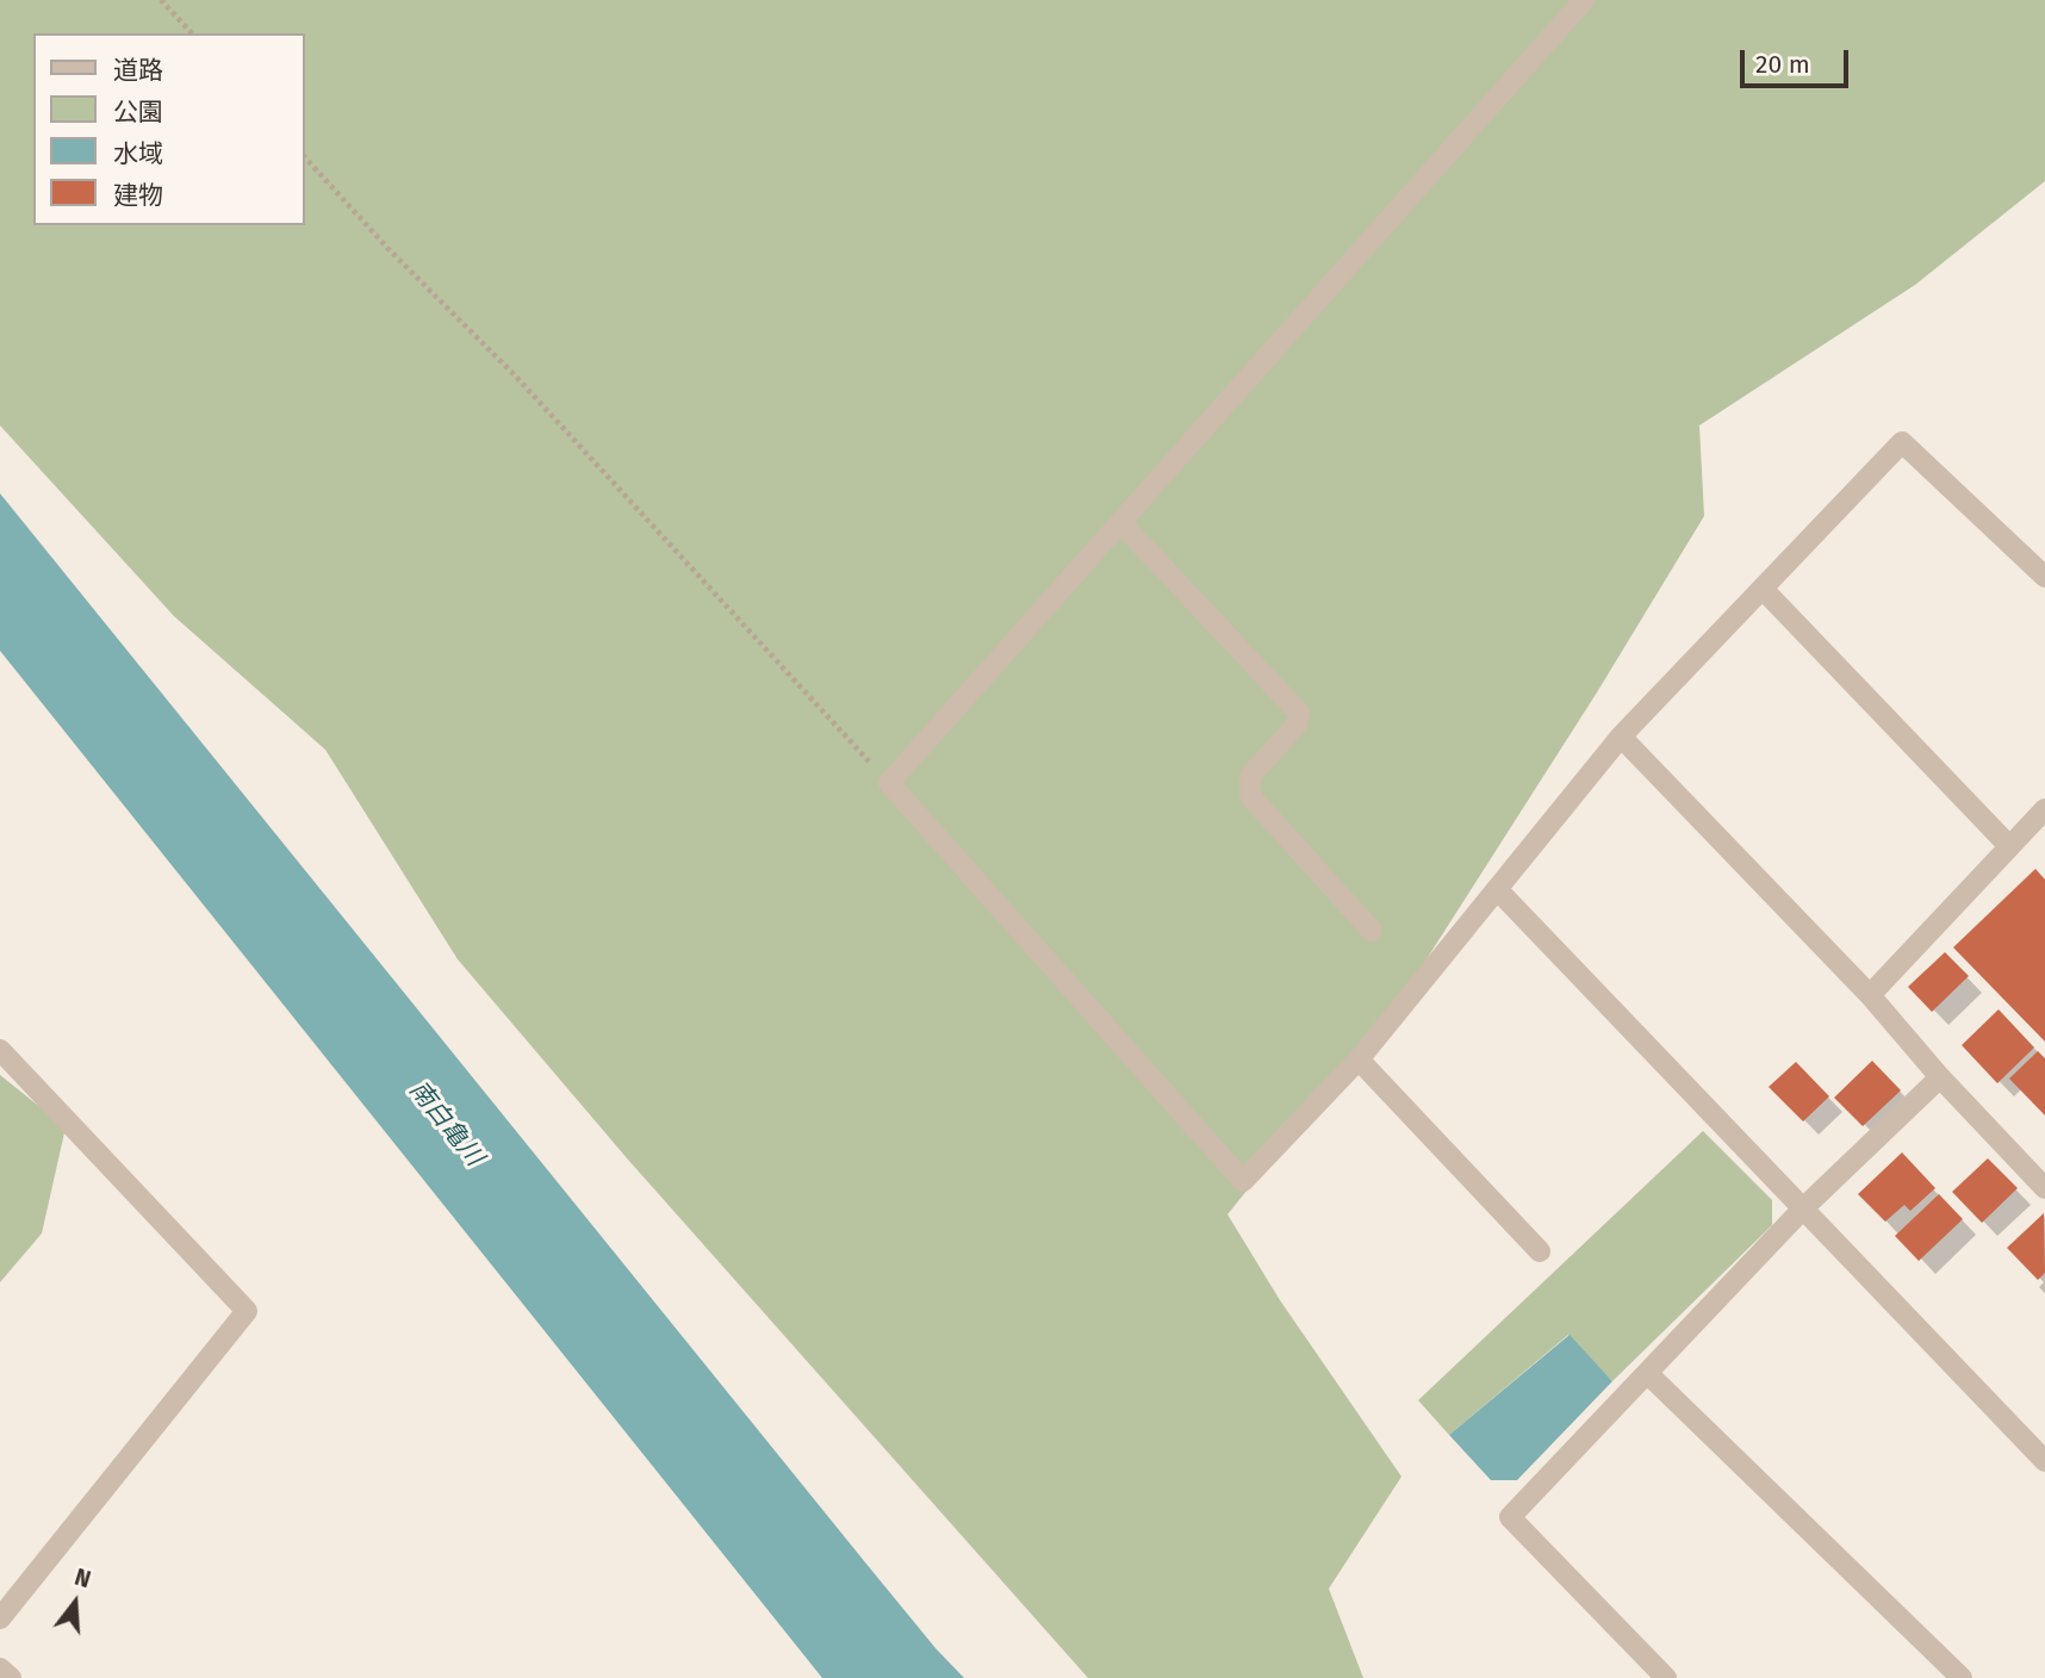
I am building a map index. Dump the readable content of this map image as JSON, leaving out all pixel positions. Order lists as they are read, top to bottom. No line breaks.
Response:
{"water":["南白亀川"],"legend":["道路","公園","水域","建物"],"scale_bar":"20 m","north":"top"}
